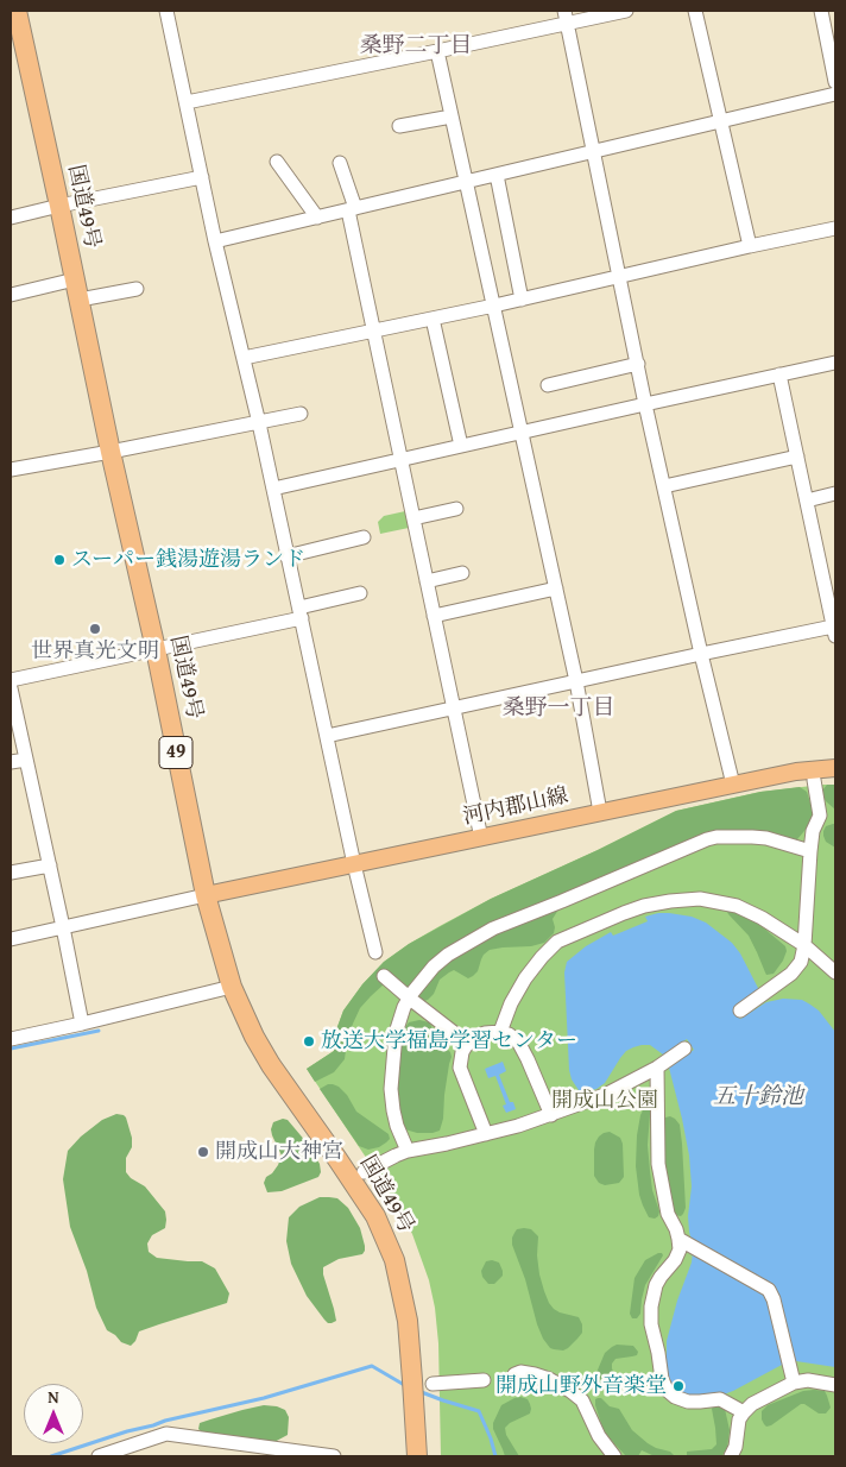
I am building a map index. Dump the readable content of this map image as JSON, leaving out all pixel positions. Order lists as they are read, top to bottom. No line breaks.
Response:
{"streets":{"highway":["国道49号","49"],"main road":["河内郡山線"]},"crossings":[["国道49号","河内郡山線"]],"districts":["桑野二丁目","桑野一丁目"],"water":["五十鈴池"],"parks":["開成山公園"],"places":["スーパー銭湯遊湯ランド","世界真光文明","放送大学福島学習センター","開成山大神宮","開成山野外音楽堂"],"north":"top"}
